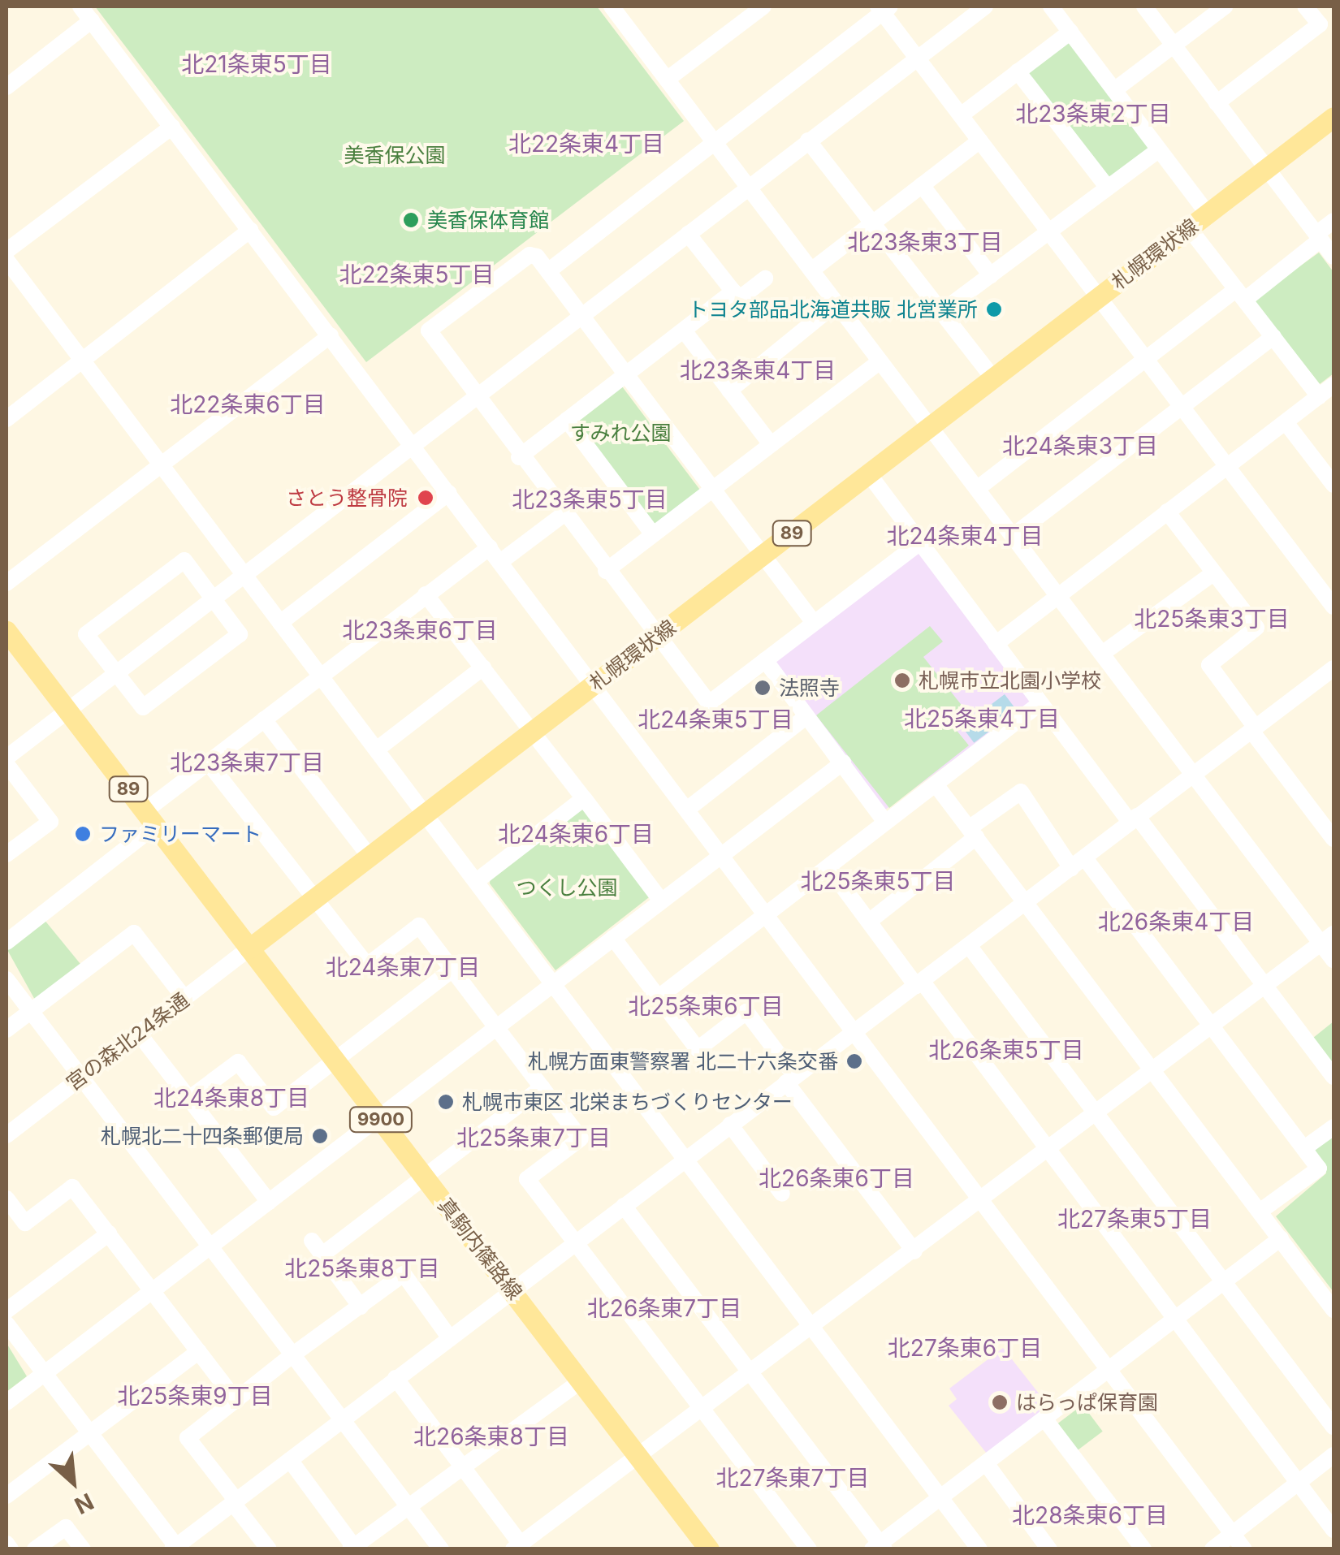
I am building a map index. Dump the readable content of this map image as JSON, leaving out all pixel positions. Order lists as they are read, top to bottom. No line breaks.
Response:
{"streets":{"main road":["札幌環状線","89","9900","真駒内篠路線"],"street":["宮の森北24条通"]},"crossings":[["札幌環状線","89"],["札幌環状線","宮の森北24条通"],["札幌環状線","真駒内篠路線"],["89","宮の森北24条通"],["89","真駒内篠路線"],["宮の森北24条通","真駒内篠路線"]],"districts":["北21条東5丁目","北23条東2丁目","北22条東4丁目","北23条東3丁目","北22条東5丁目","北23条東4丁目","北22条東6丁目","北24条東3丁目","北23条東5丁目","北24条東4丁目","北25条東3丁目","北23条東6丁目","北25条東4丁目","北24条東5丁目","北23条東7丁目","北24条東6丁目","北25条東5丁目","北26条東4丁目","北24条東7丁目","北25条東6丁目","北26条東5丁目","北24条東8丁目","北25条東7丁目","北26条東6丁目","北27条東5丁目","北25条東8丁目","北26条東7丁目","北27条東6丁目","北25条東9丁目","北26条東8丁目","北27条東7丁目","北28条東6丁目"],"parks":["美香保公園","すみれ公園","つくし公園"],"places":["美香保体育館","トヨタ部品北海道共販 北営業所","さとう整骨院","札幌市立北園小学校","法照寺","ファミリーマート","札幌方面東警察署 北二十六条交番","札幌市東区 北栄まちづくりセンター","札幌北二十四条郵便局","はらっぱ保育園"],"north":"bottom right"}
